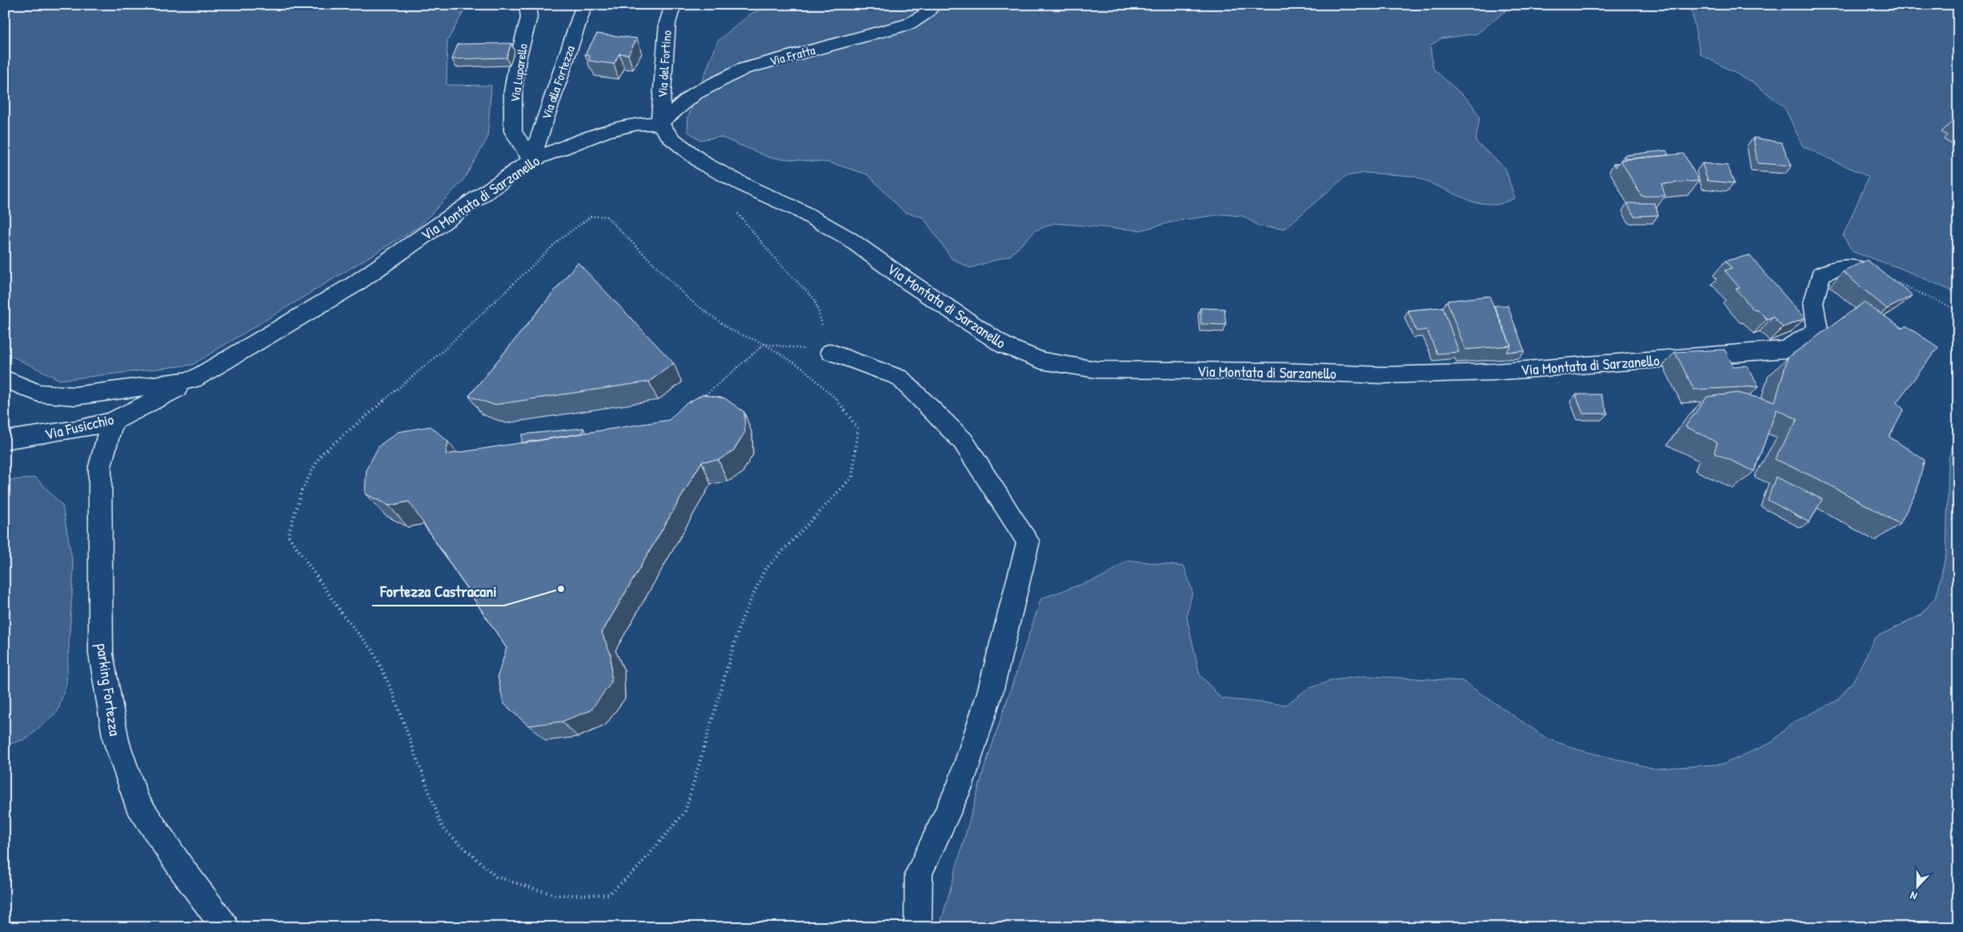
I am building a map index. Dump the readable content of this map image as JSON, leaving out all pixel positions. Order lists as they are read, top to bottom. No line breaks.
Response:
{"streets":{"street":["Via Fratta","Via del Fortino","Via Luparello","Via alla Fortezza","Via Montata di Sarzanello","Via Fusicchio","parking Fortezza"]},"crossings":[["Via Fratta","Via del Fortino"],["Via Fratta","Via Montata di Sarzanello"],["Via del Fortino","Via Montata di Sarzanello"],["Via Luparello","Via alla Fortezza"],["Via Luparello","Via Montata di Sarzanello"],["Via alla Fortezza","Via Montata di Sarzanello"],["Via Montata di Sarzanello","Via Fusicchio"],["Via Fusicchio","parking Fortezza"]],"places":["Fortezza Castracani"],"north":"bottom"}
